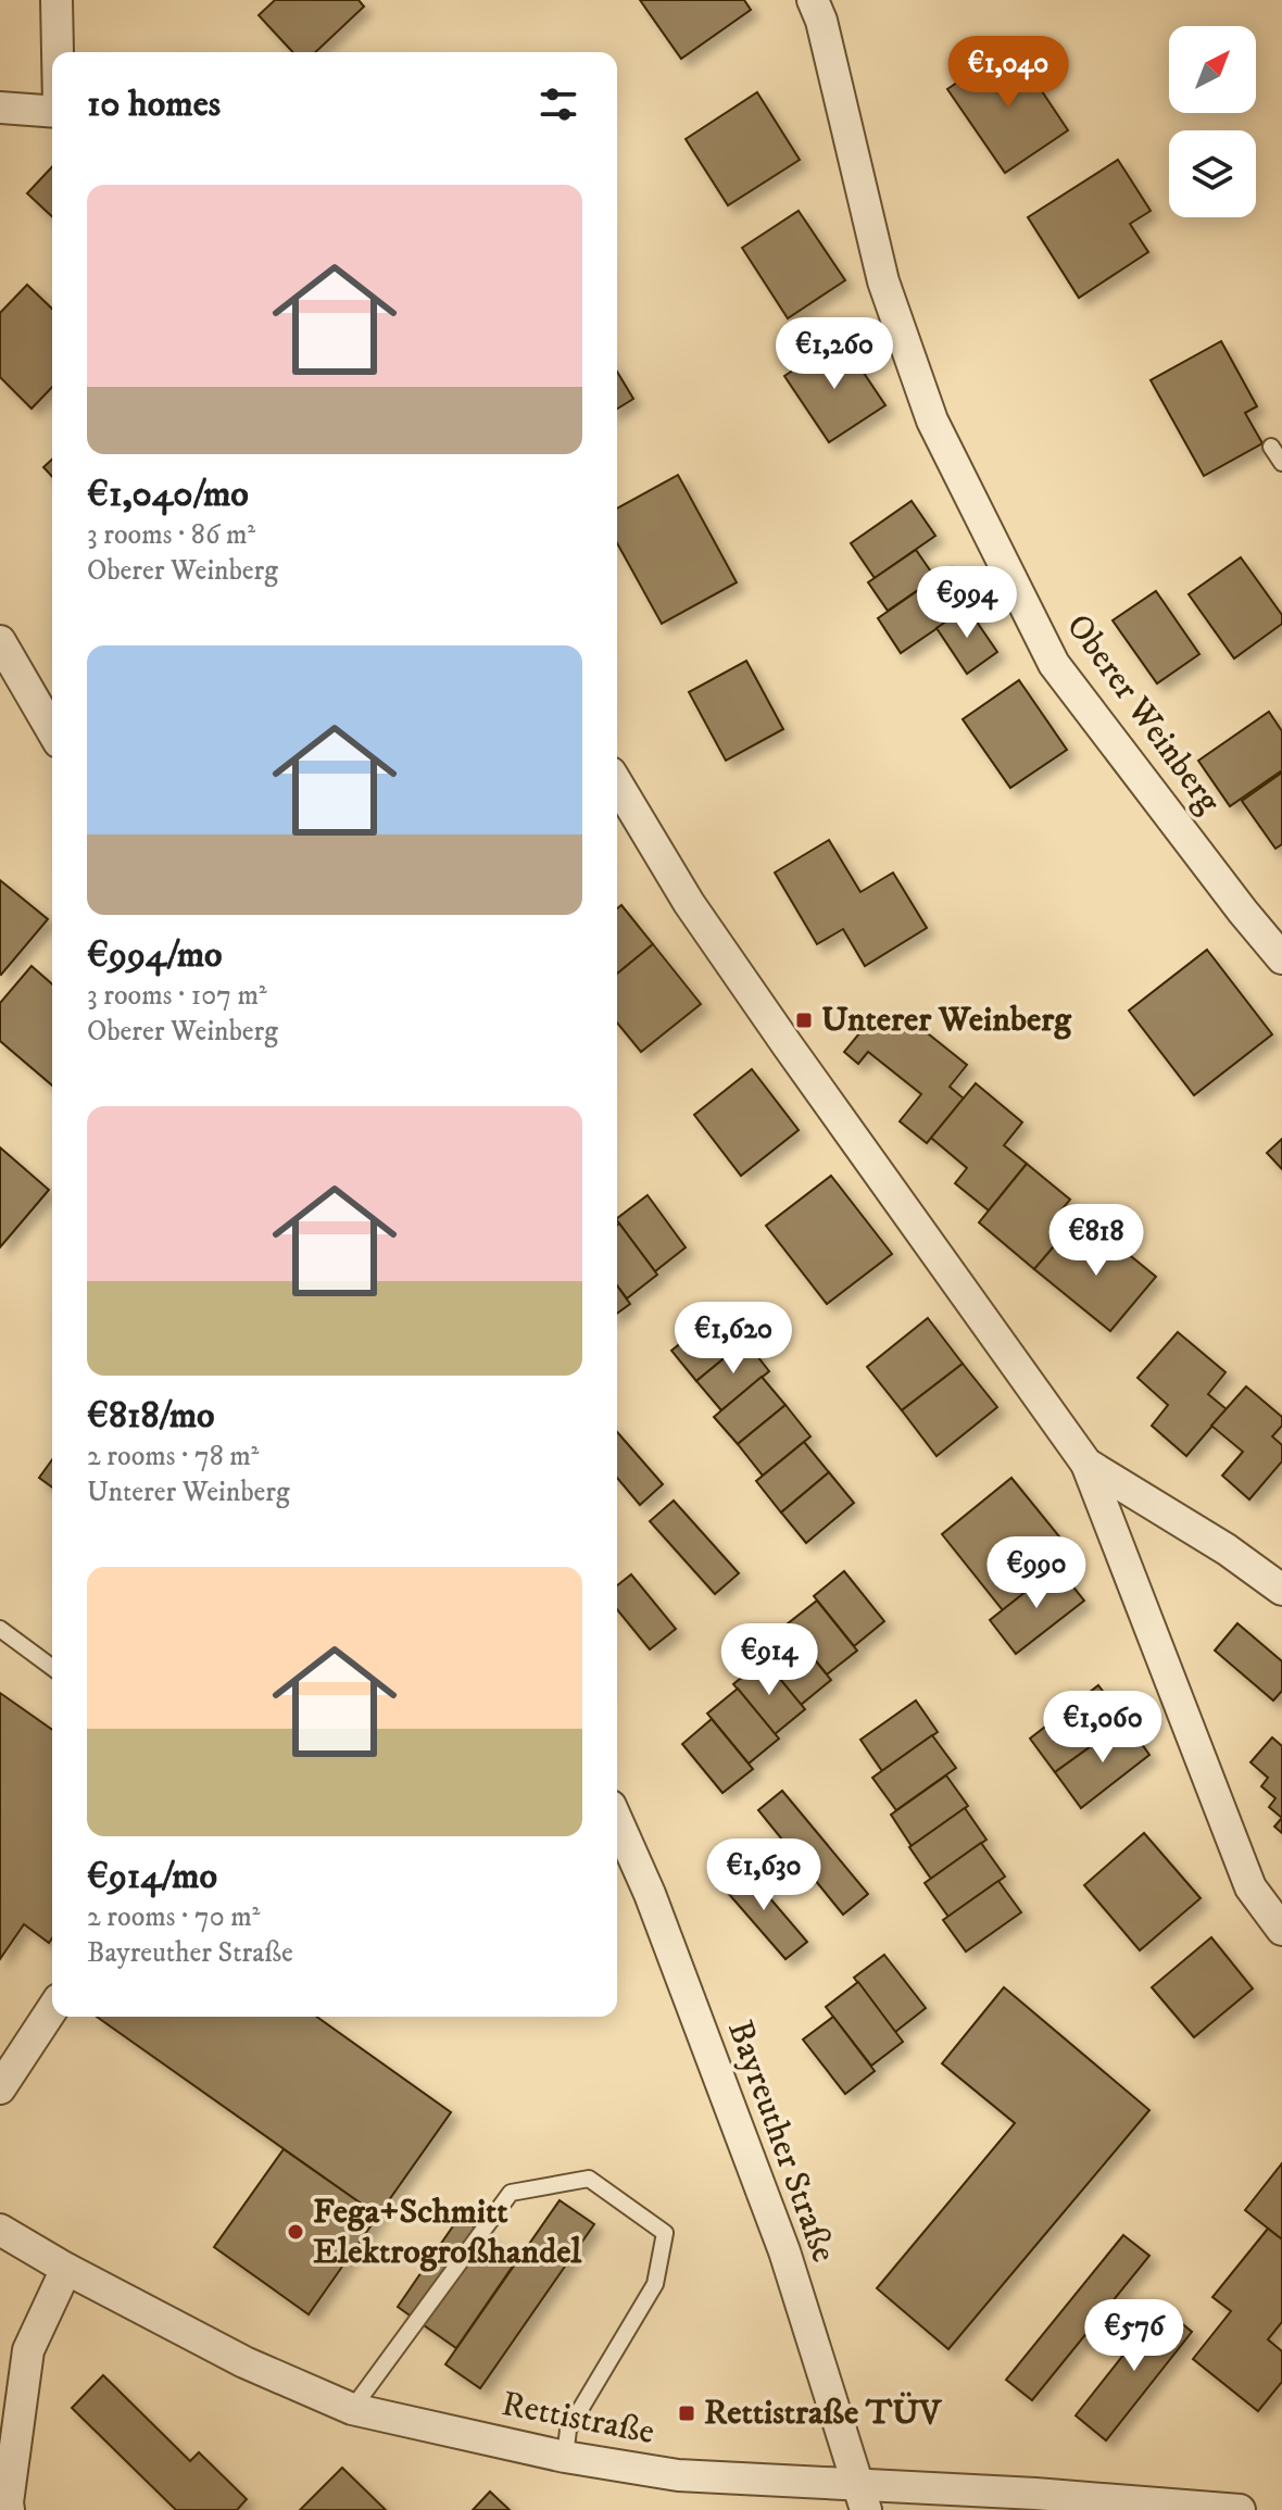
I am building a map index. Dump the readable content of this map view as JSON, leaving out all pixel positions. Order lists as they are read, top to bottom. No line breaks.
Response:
{"streets":{"street":["Oberer Weinberg","Bayreuther Straße","Rettistraße"]},"crossings":[["Bayreuther Straße","Rettistraße"]],"places":{"transit":["Unterer Weinberg","Rettistraße TÜV"],"other":["Fega+Schmitt Elektrogroßhandel"]},"north":"top right","page":{"price":["€1,040","€1,260","€994","€818","€1,620","€990","€914","€1,060","€1,630","€576"],"heading":"10 homes","list":[{"name":"€1,040/mo","note":"3 rooms · 86 m² · Oberer Weinberg"},{"name":"€994/mo","note":"3 rooms · 107 m² · Oberer Weinberg"},{"name":"€818/mo","note":"2 rooms · 78 m² · Unterer Weinberg"},{"name":"€914/mo","note":"2 rooms · 70 m² · Bayreuther Straße"}]}}
